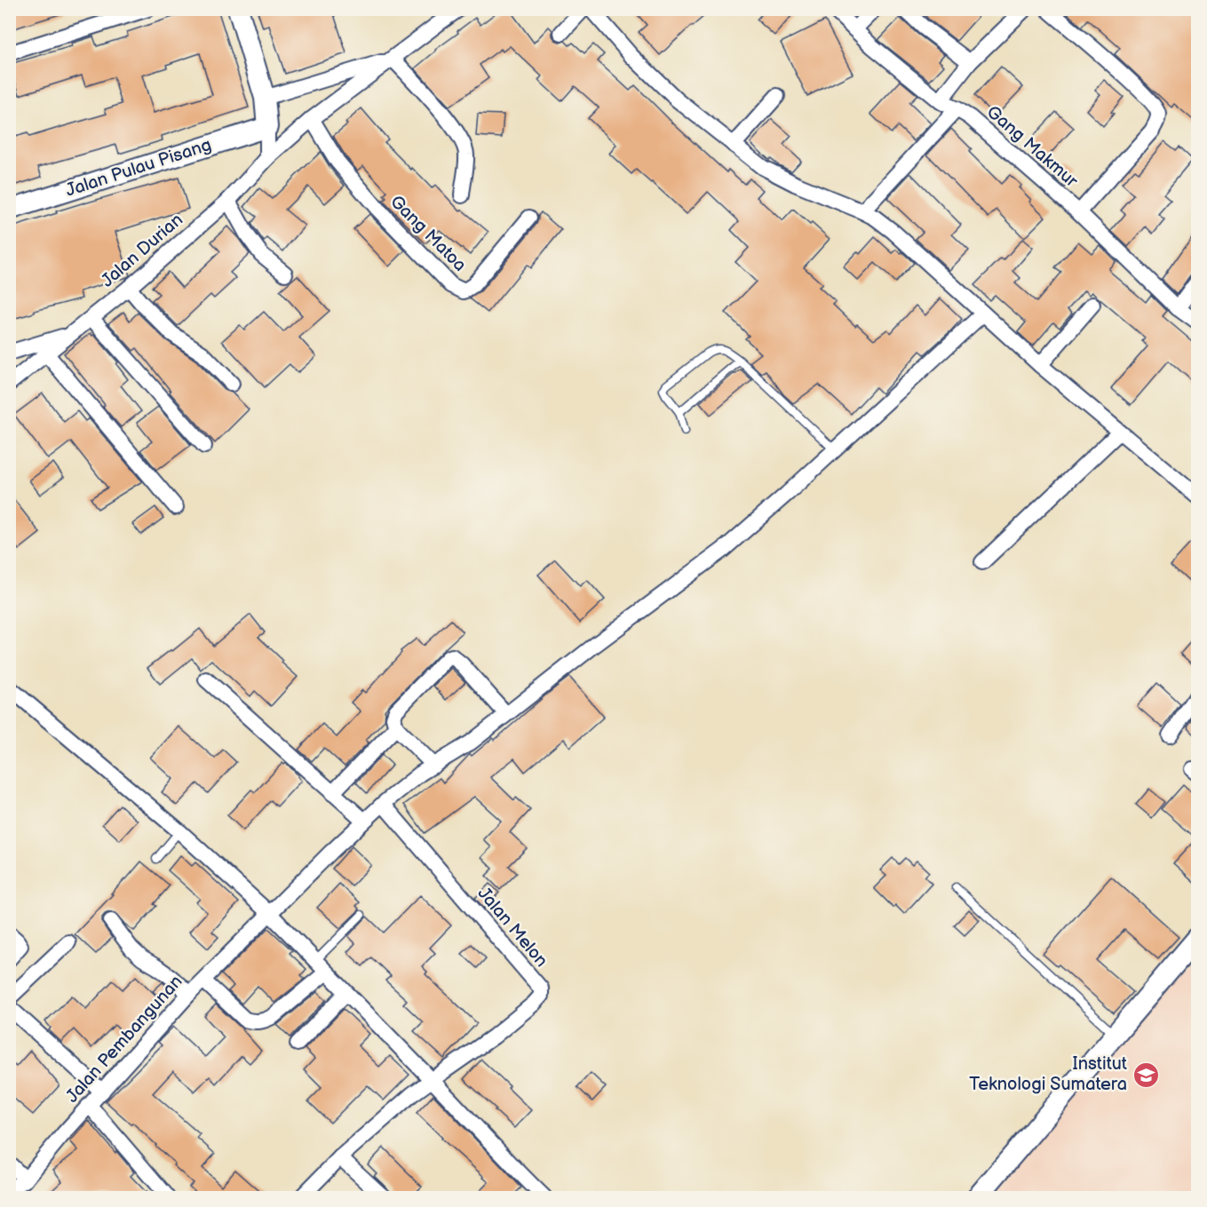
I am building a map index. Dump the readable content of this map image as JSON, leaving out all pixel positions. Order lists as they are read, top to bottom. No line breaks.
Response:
{"streets":{"street":["Gang Makmur","Jalan Pulau Pisang","Gang Matoa","Jalan Durian","Jalan Melon","Jalan Pembangunan"]},"crossings":[["Gang Matoa","Jalan Durian"],["Jalan Melon","Jalan Pembangunan"]],"places":{"school or university":["Institut Teknologi Sumatera"]}}
